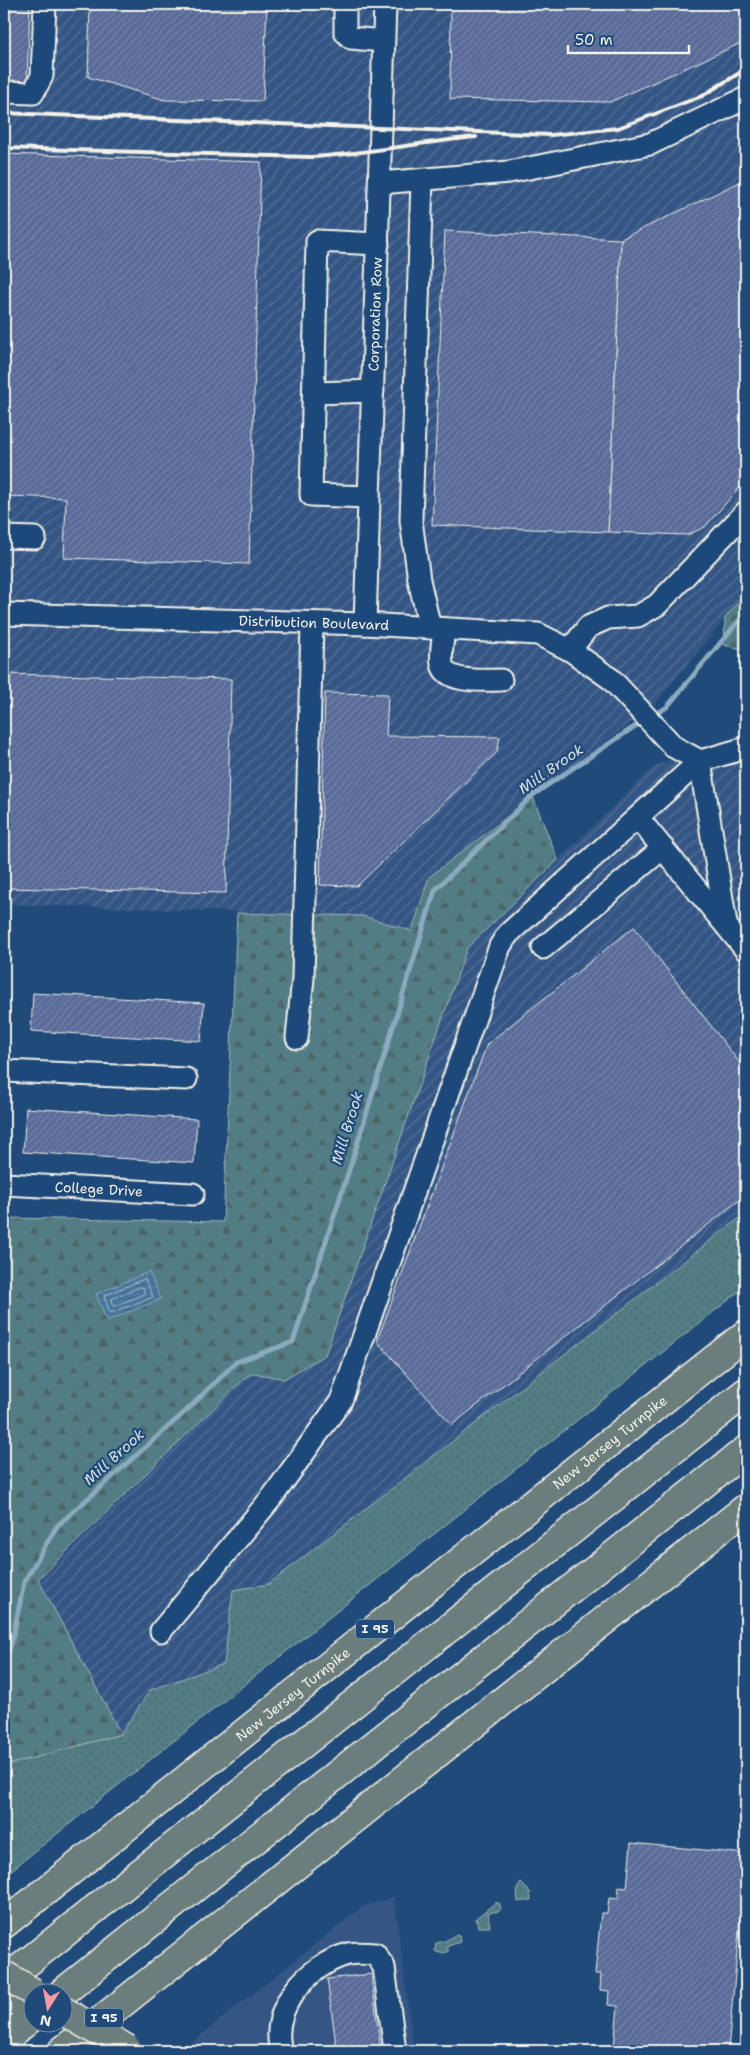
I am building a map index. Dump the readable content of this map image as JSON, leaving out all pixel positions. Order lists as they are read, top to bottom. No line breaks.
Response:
{"streets":{"main road":["New Jersey Turnpike","I 95"],"street":["Corporation Row","Distribution Boulevard","College Drive"]},"crossings":[["Corporation Row","Distribution Boulevard"]],"water":["Mill Brook"],"scale_bar":"50 m","north":"bottom"}
